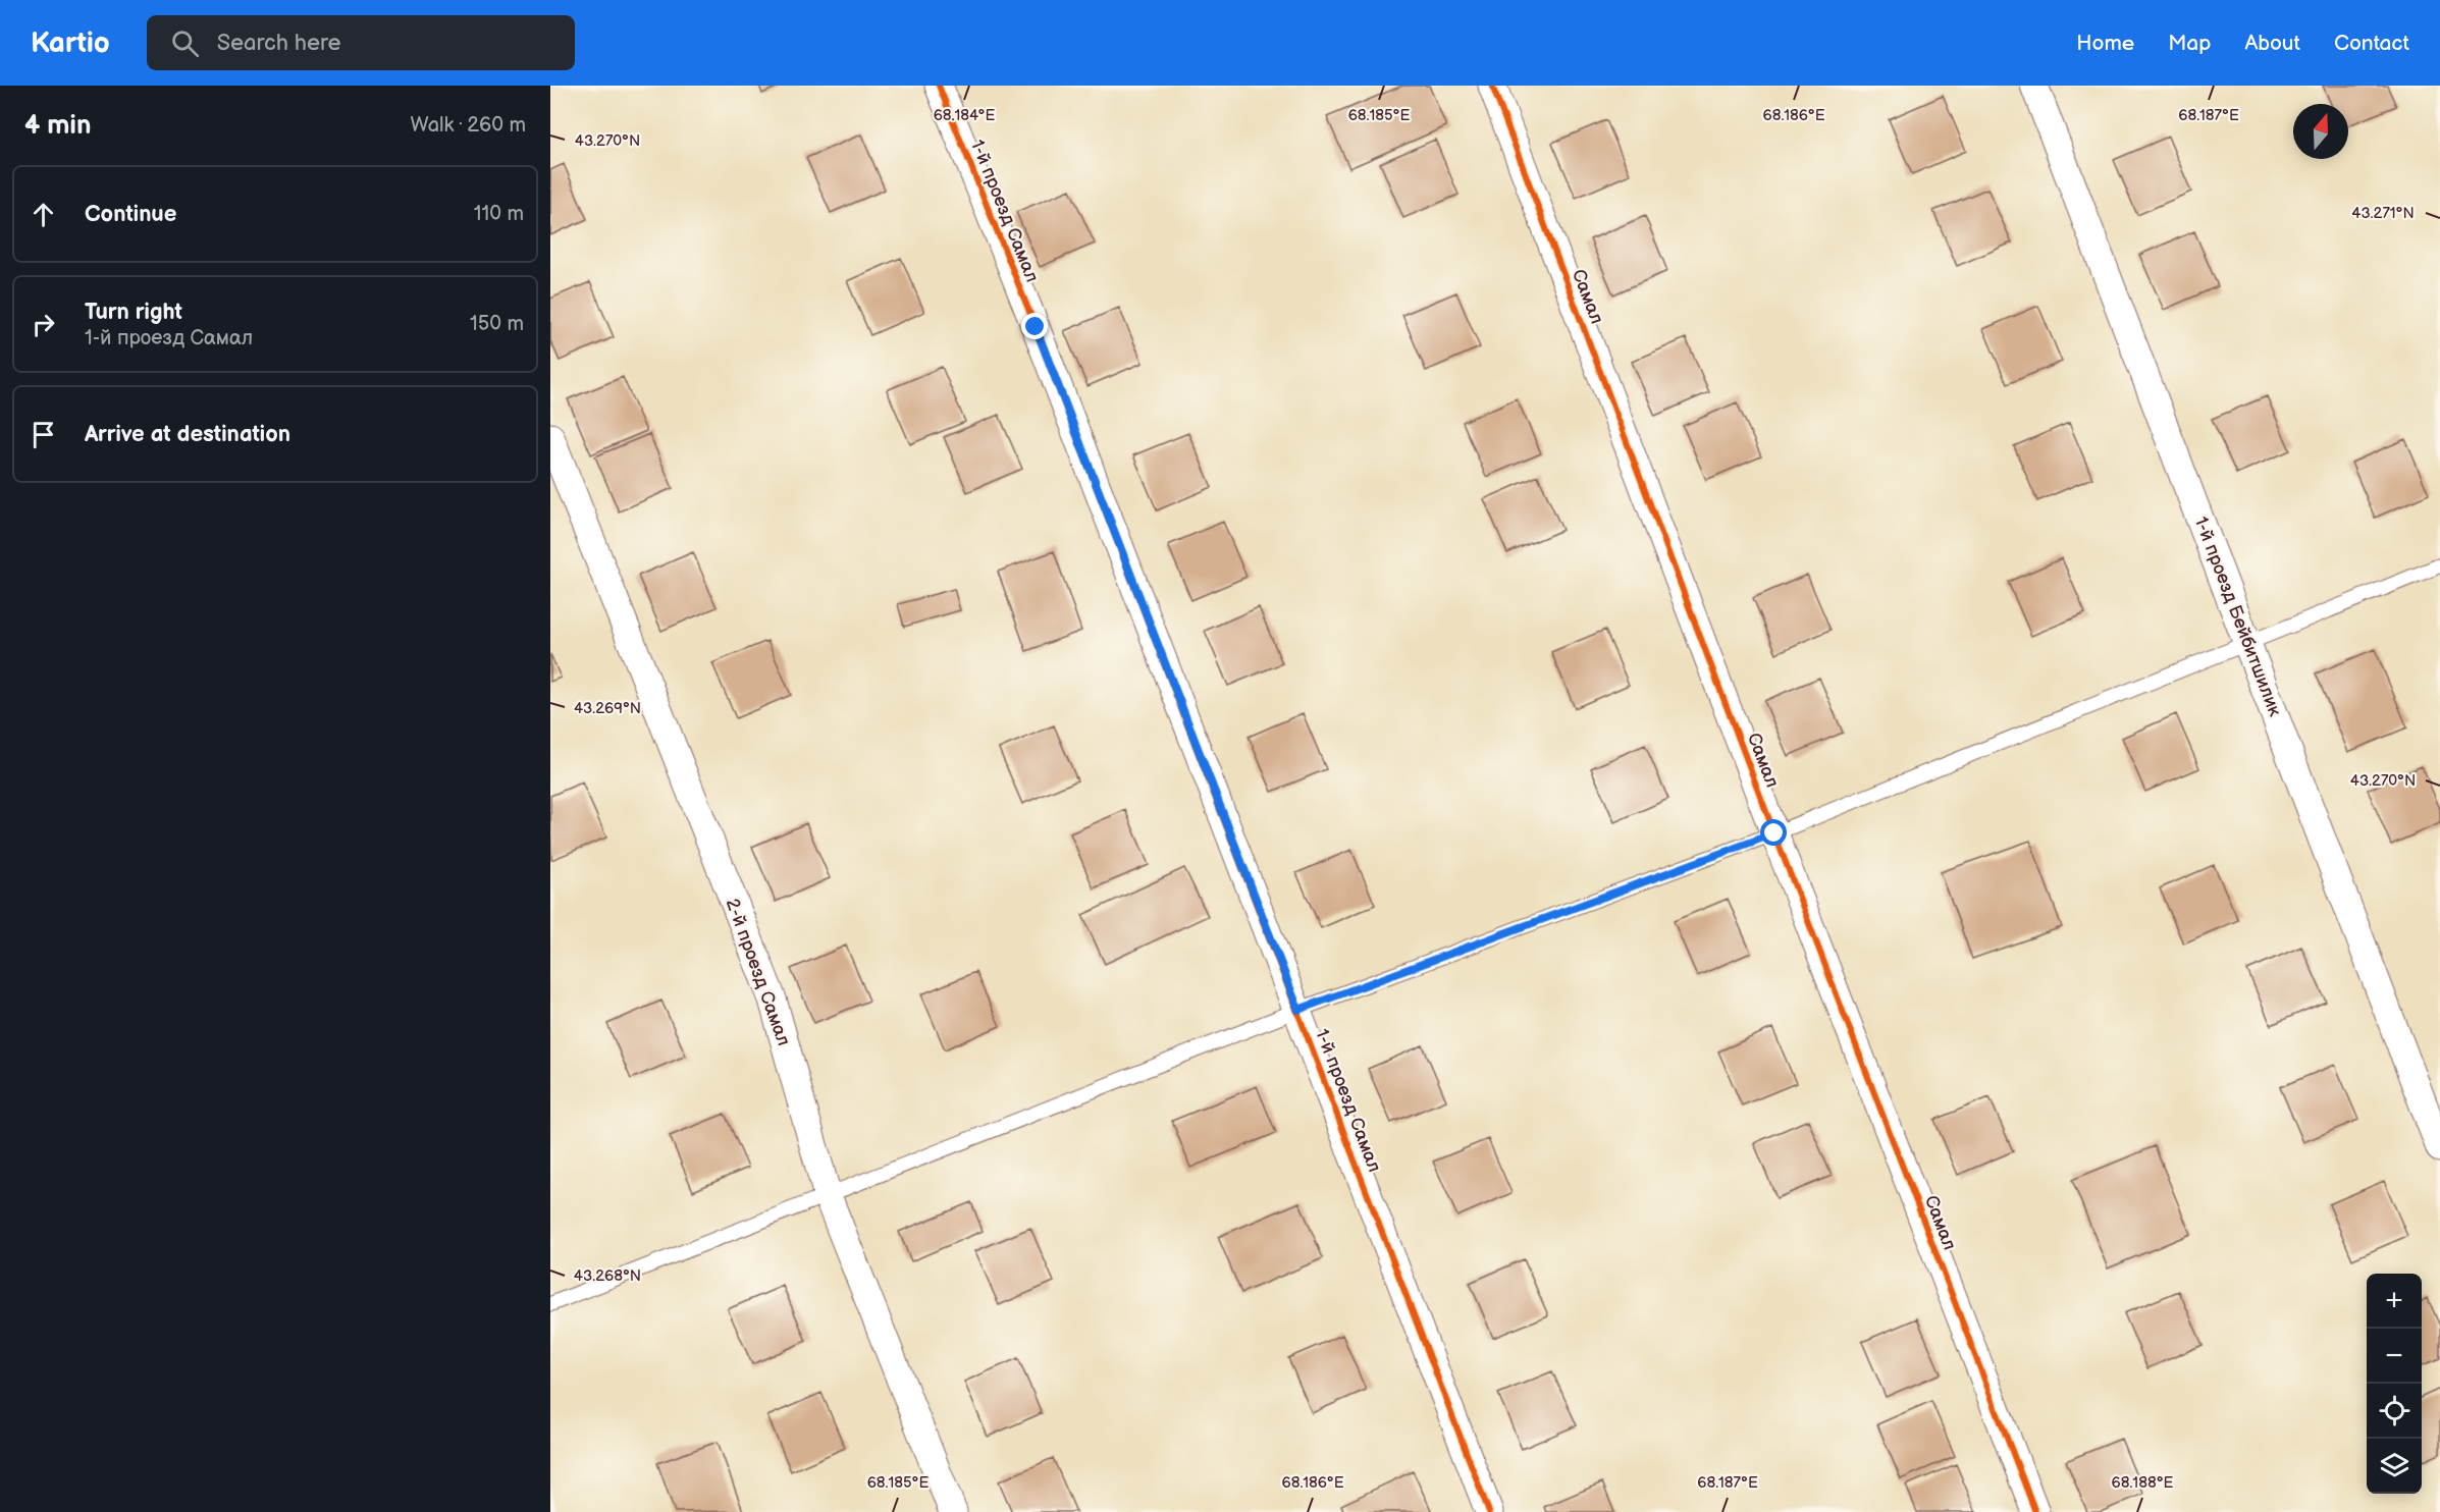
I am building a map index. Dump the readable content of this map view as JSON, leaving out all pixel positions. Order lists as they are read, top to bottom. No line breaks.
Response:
{"streets":{"street":["1-й проезд Самал","Самал","1-й проезд Бейбитшилик","2-й проезд Самал"]},"north":"top","page":{"header":"Kartio","search":"Search here","nav":["Home","Map","About","Contact"],"heading":["4 min","Walk · 260 m"],"list":[["Continue","110 m"],["Turn right","1-й проезд Самал","150 m"],"Arrive at destination"],"map_buttons":["+","−"]},"coordinates":["68.184°E","68.187°E","68.185°E","68.186°E","43.270°N","43.271°N","43.269°N","43.268°N","68.188°E"]}
